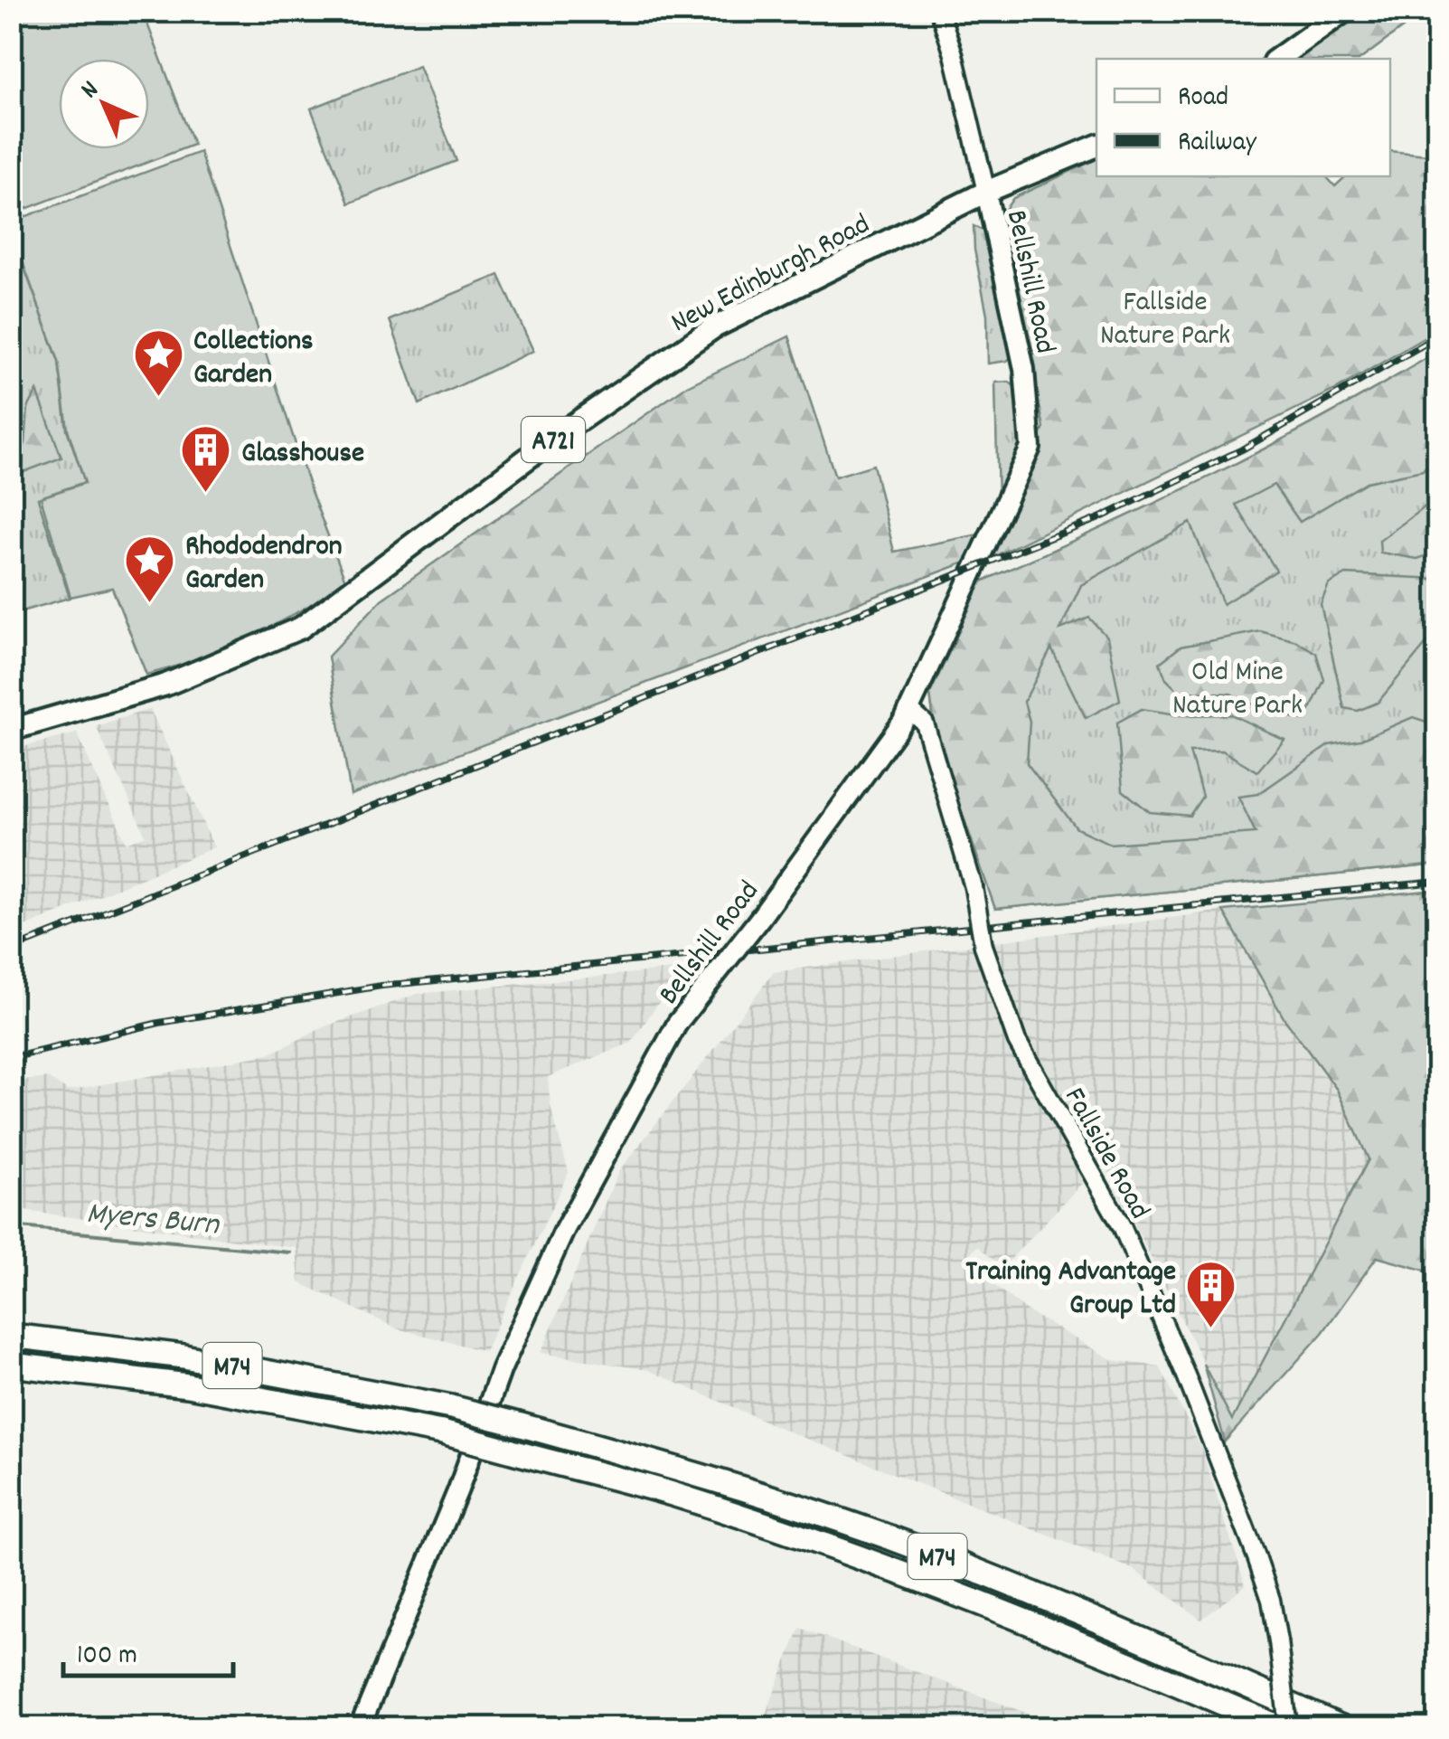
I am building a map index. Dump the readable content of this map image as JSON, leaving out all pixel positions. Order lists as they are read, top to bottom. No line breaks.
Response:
{"streets":{"highway":["M74"],"main road":["New Edinburgh Road","Bellshill Road","A721"],"street":["Fallside Road"]},"crossings":[["New Edinburgh Road","Bellshill Road"],["Bellshill Road","Fallside Road"]],"water":["Myers Burn"],"parks":["Fallside Nature Park","Old Mine Nature Park"],"places":{"place":["Collections Garden","Rhododendron Garden"],"building":["Glasshouse","Training Advantage Group Ltd"]},"legend":["Road","Railway"],"scale_bar":"100 m","north":"top left"}
